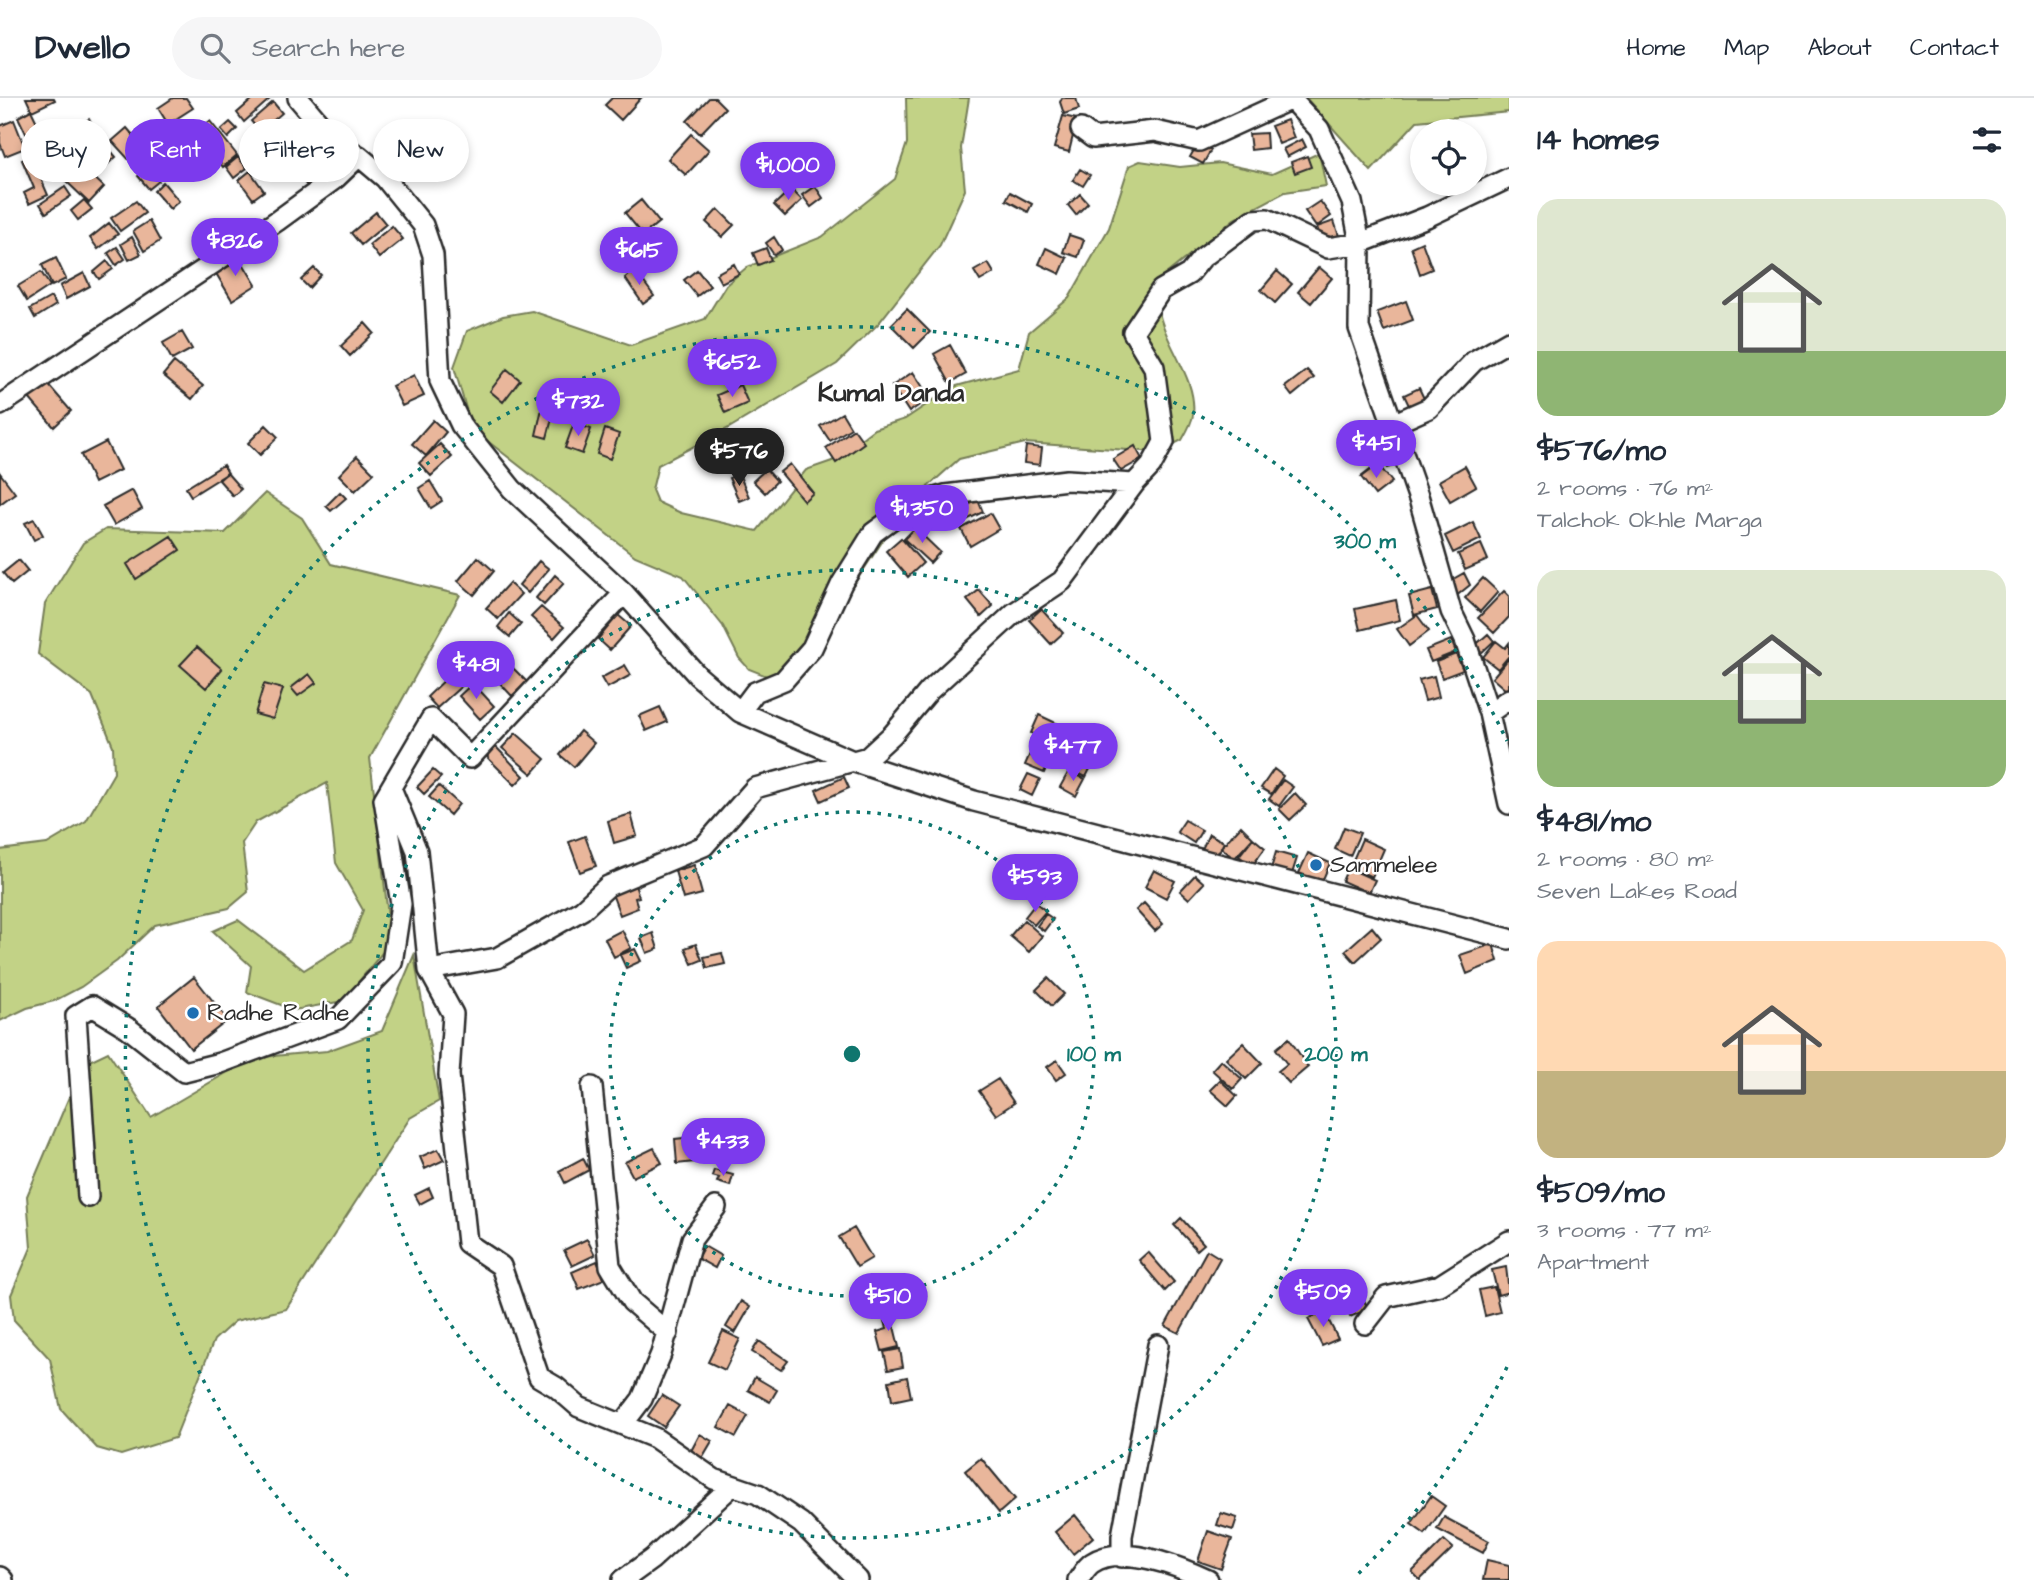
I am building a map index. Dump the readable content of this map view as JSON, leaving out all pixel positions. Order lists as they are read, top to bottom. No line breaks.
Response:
{"districts":["Kumal Danda"],"places":["Sammelee","Radhe Radhe"],"page":{"header":"Dwello","search":"Search here","nav":["Home","Map","About","Contact"],"heading":"14 homes","chip":["Buy","Rent","Filters","New"],"price":["$1,000","$826","$615","$652","$732","$451","$576","$1,350","$481","$477","$593","$433","$509","$510"],"list":[{"name":"$576/mo","note":"2 rooms · 76 m² · Talchok Okhle Marga"},{"name":"$481/mo","note":"2 rooms · 80 m² · Seven Lakes Road"},{"name":"$509/mo","note":"3 rooms · 77 m² · Apartment"}]},"rings":["300 m","100 m","200 m"]}
